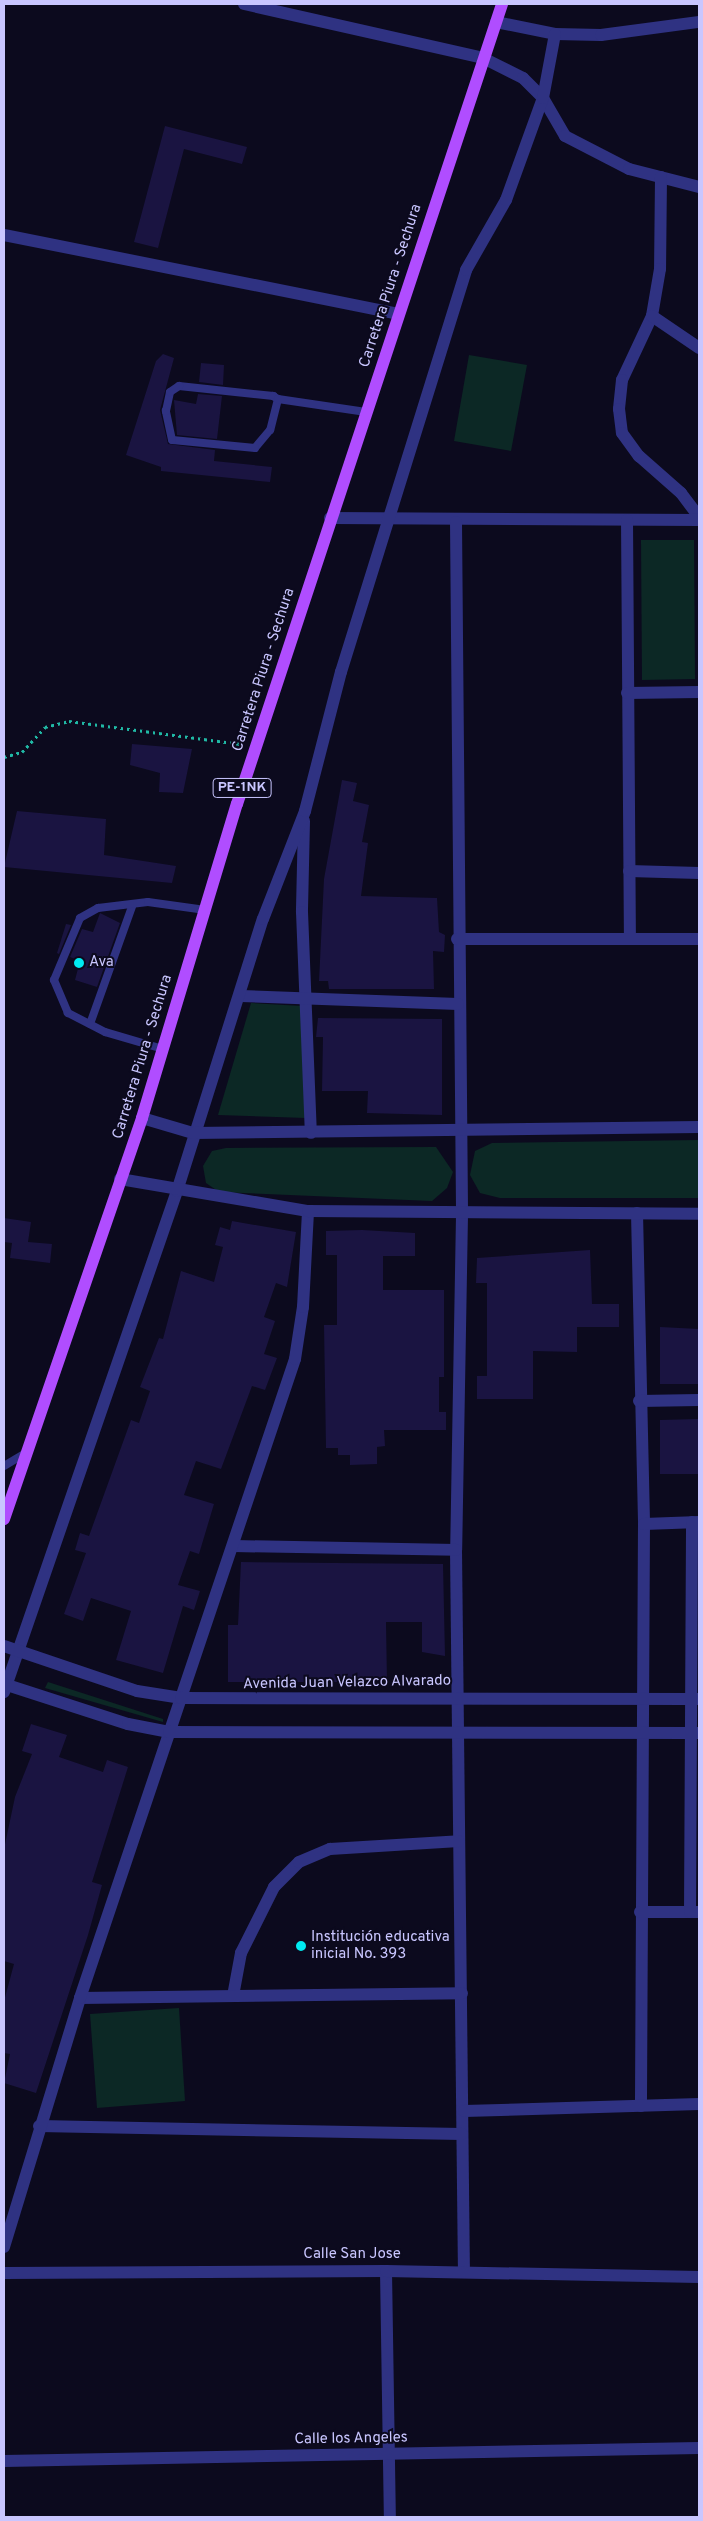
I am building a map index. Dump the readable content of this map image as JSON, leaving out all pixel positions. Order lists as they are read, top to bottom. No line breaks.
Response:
{"streets":{"main road":["Carretera Piura - Sechura","PE-1NK"],"street":["Avenida Juan Velazco Alvarado","Calle San Jose","Calle los Angeles"]},"places":["Ava","Institución educativa inicial No. 393"]}
